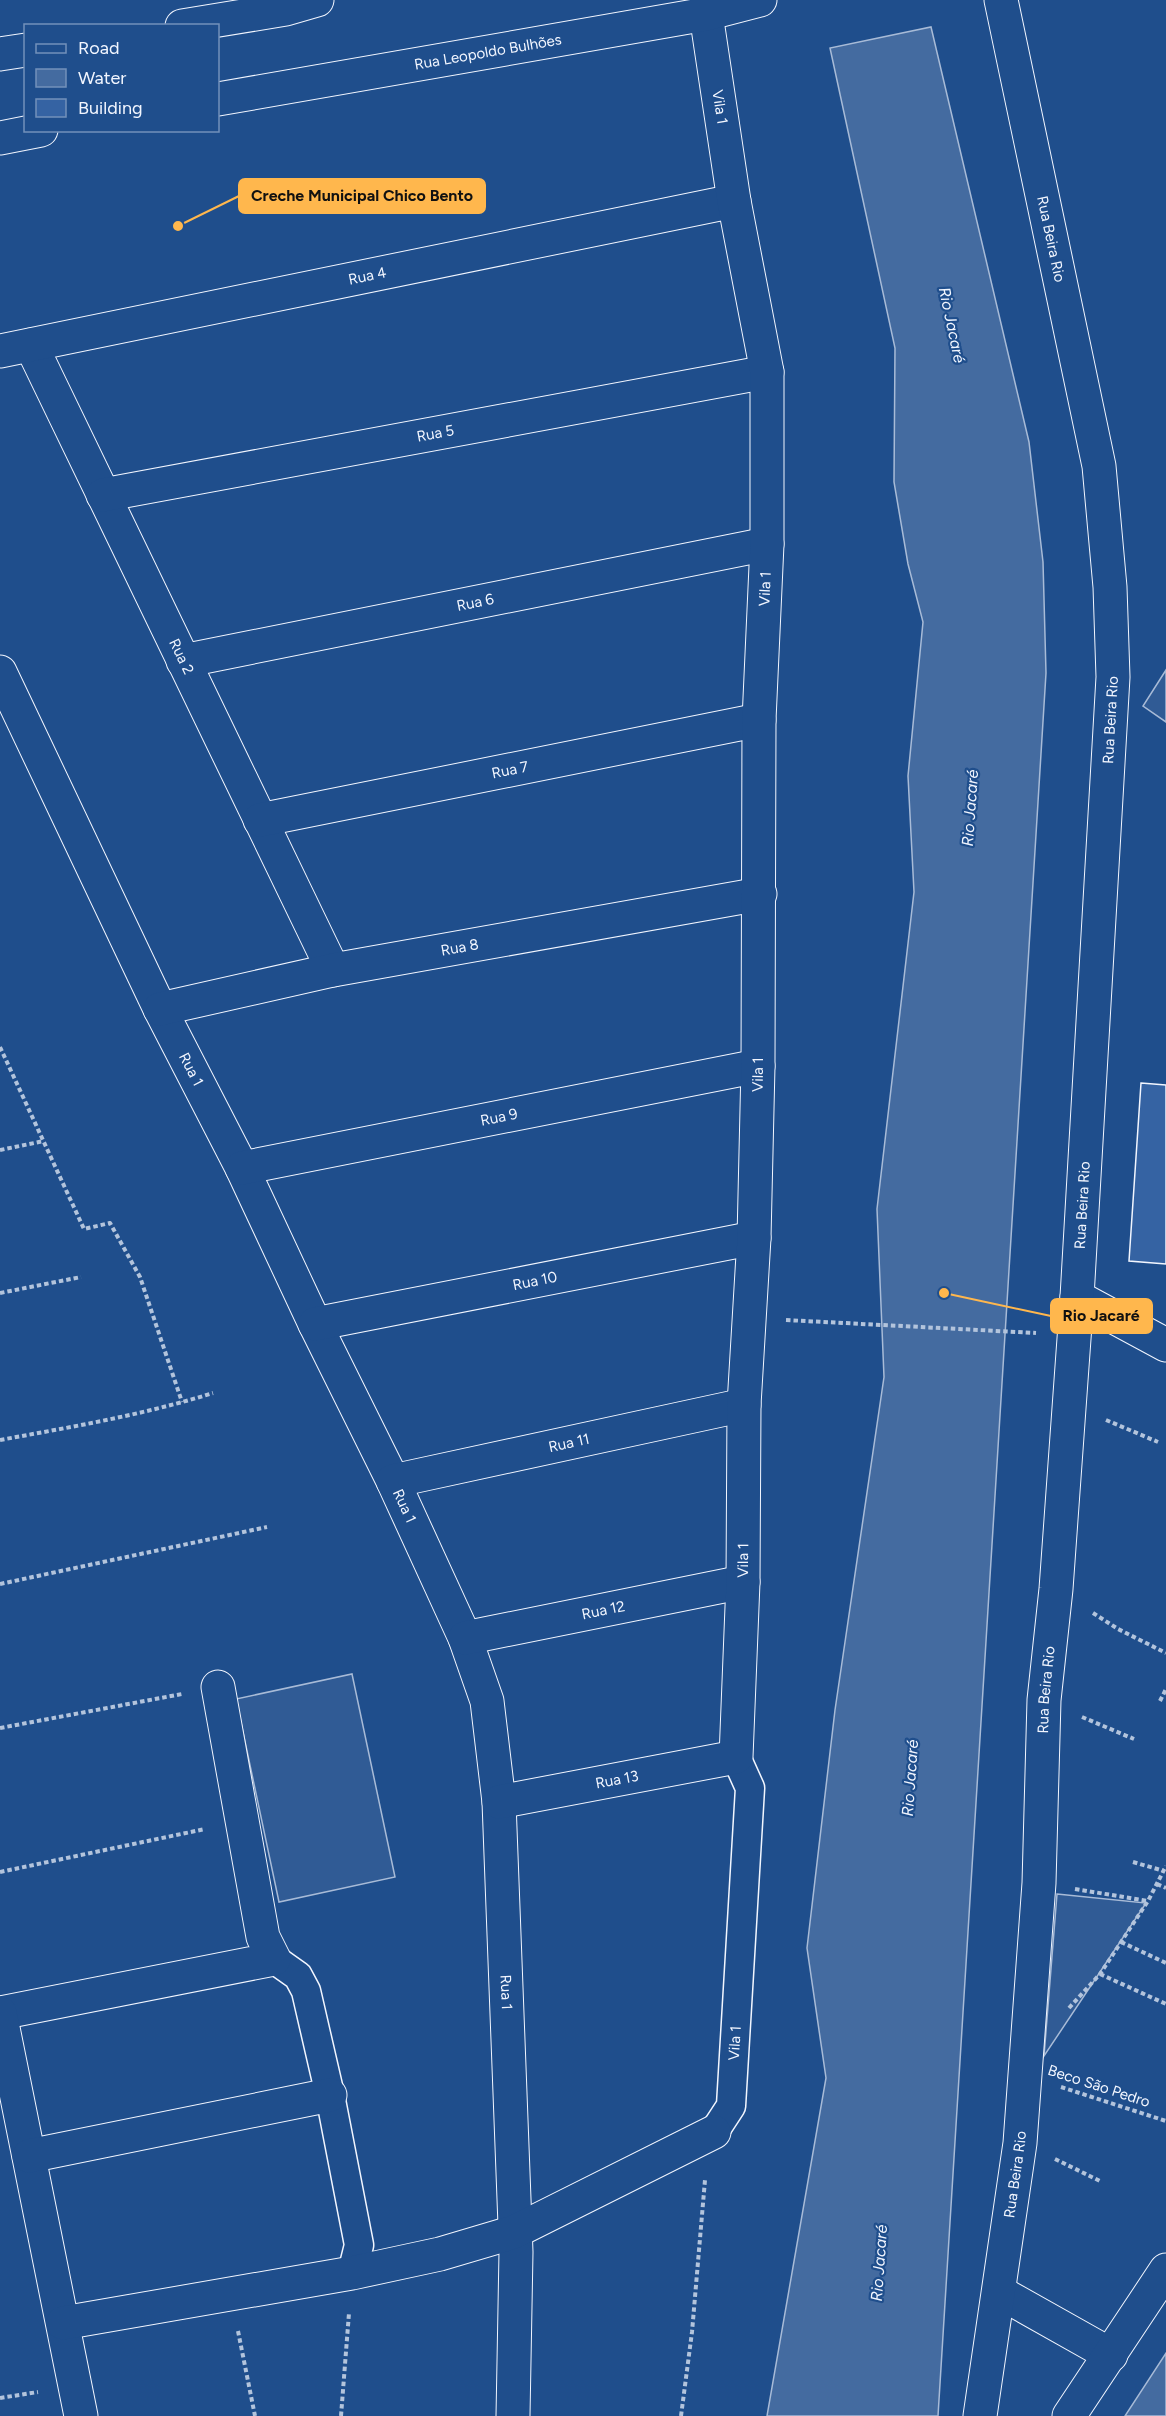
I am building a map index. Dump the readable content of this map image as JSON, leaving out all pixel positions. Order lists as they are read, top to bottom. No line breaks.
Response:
{"streets":{"street":["Rua Leopoldo Bulhões","Vila 1","Rua Beira Rio","Rua 4","Rua 5","Rua 6","Rua 2","Rua 7","Rua 8","Rua 1","Rua 9","Rua 10","Rua 11","Rua 12","Rua 13"],"path":["Beco São Pedro"]},"crossings":[["Rua Leopoldo Bulhões","Vila 1"],["Vila 1","Rua 4"],["Vila 1","Rua 5"],["Vila 1","Rua 6"],["Vila 1","Rua 7"],["Vila 1","Rua 8"],["Vila 1","Rua 9"],["Vila 1","Rua 10"],["Vila 1","Rua 11"],["Vila 1","Rua 12"],["Vila 1","Rua 13"],["Rua Beira Rio","Beco São Pedro"],["Rua 4","Rua 2"],["Rua 5","Rua 2"],["Rua 6","Rua 2"],["Rua 2","Rua 7"],["Rua 2","Rua 8"],["Rua 8","Rua 1"],["Rua 1","Rua 9"],["Rua 1","Rua 10"],["Rua 1","Rua 11"],["Rua 1","Rua 12"],["Rua 1","Rua 13"]],"water":["Rio Jacaré"],"places":["Creche Municipal Chico Bento","Rio Jacaré"],"legend":["Road","Water","Building"]}
